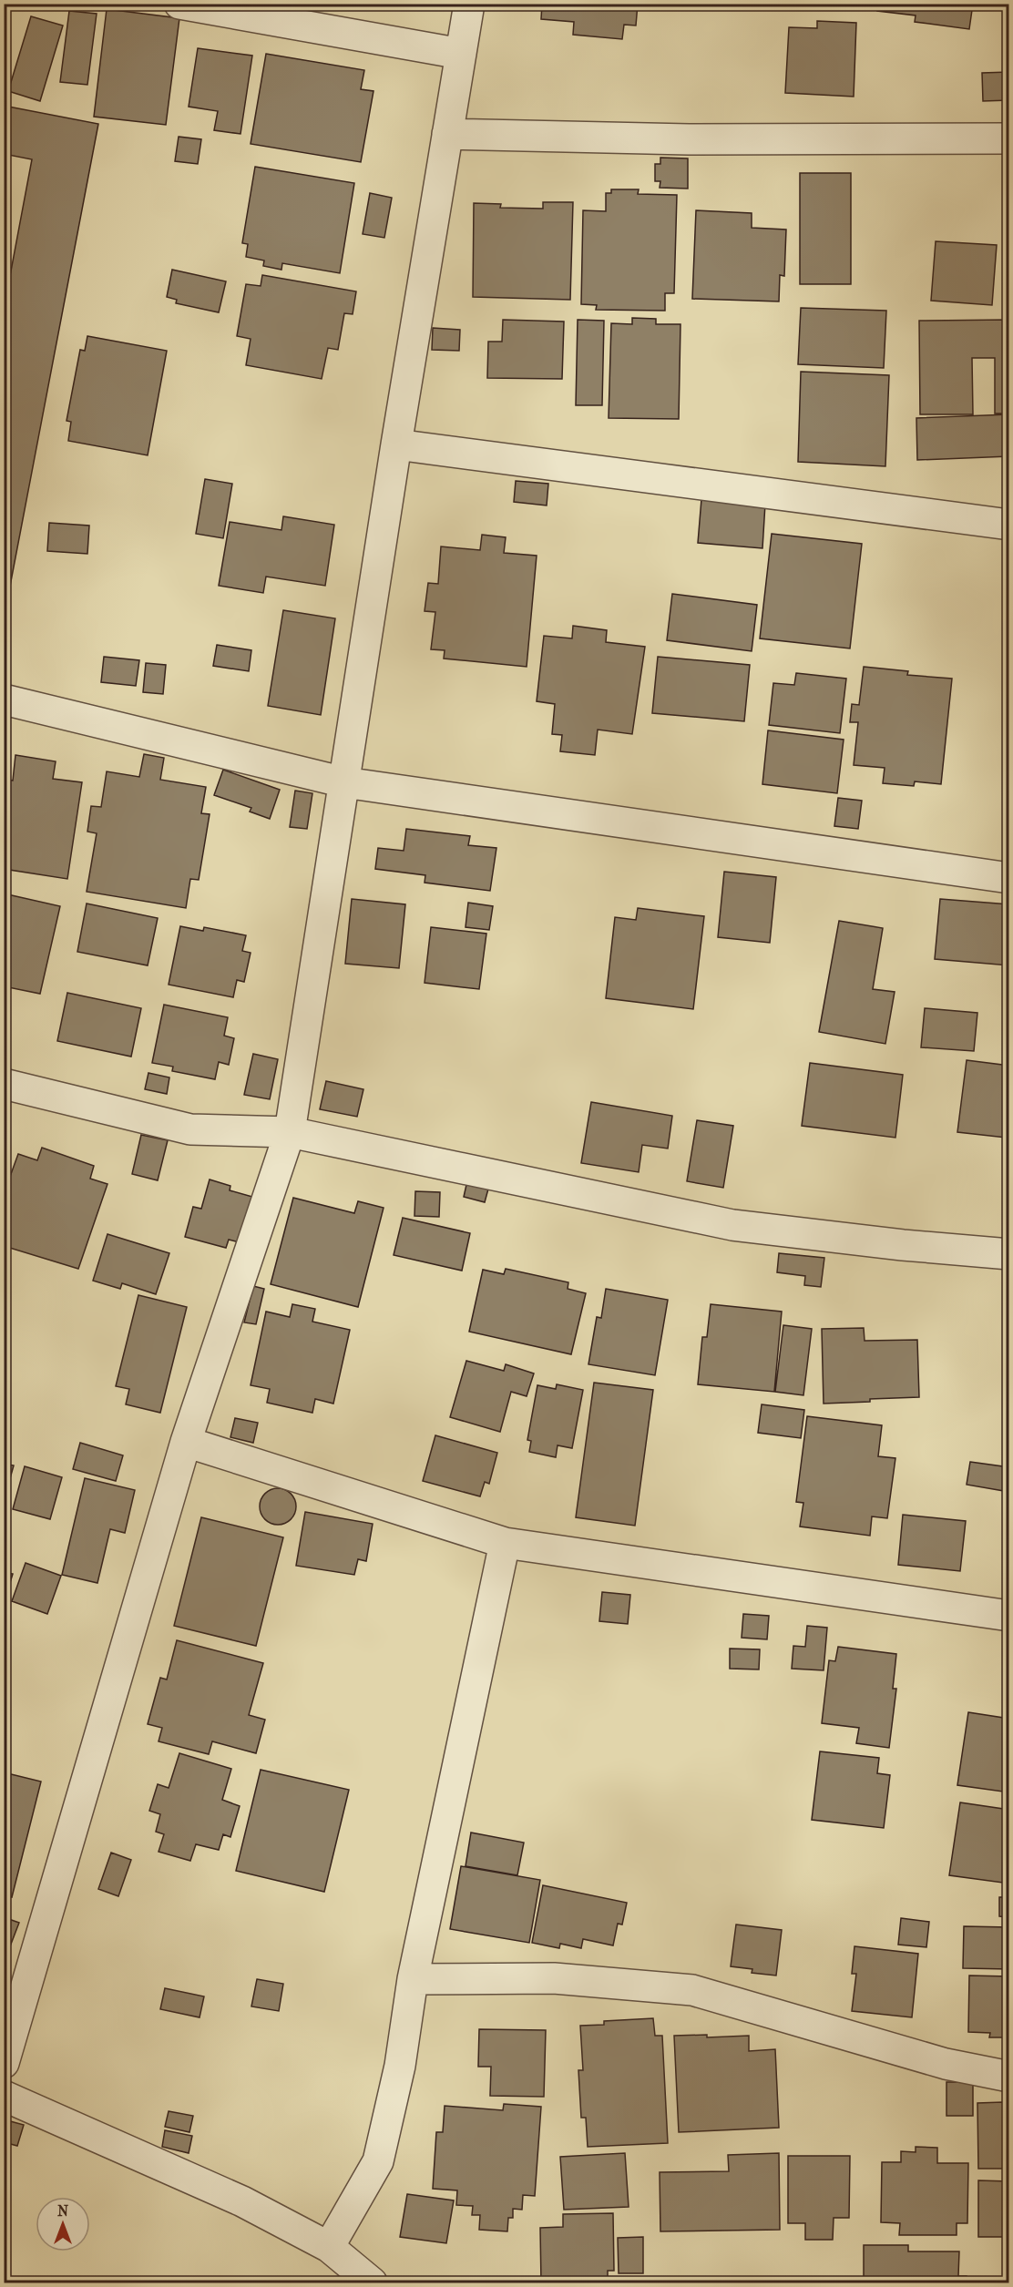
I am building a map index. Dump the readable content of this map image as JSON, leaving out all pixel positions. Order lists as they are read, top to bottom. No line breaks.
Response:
{"north":"top"}
